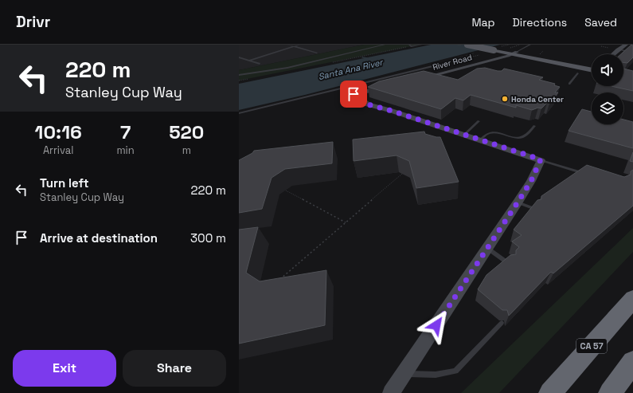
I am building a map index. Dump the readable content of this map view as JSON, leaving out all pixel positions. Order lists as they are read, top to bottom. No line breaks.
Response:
{"streets":{"highway":["CA 57"],"main road":["River Road"]},"water":["Santa Ana River"],"places":["Honda Center"],"page":{"header":"Drivr","nav":["Map","Directions","Saved"],"turn":["220 m","Stanley Cup Way"],"eta":["10:16","Arrival","7","min","520","m"],"list":[{"name":"Turn left","note":"Stanley Cup Way","value":"220 m"},{"name":"Arrive at destination","value":"300 m"}],"buttons":["Exit","Share"]}}
